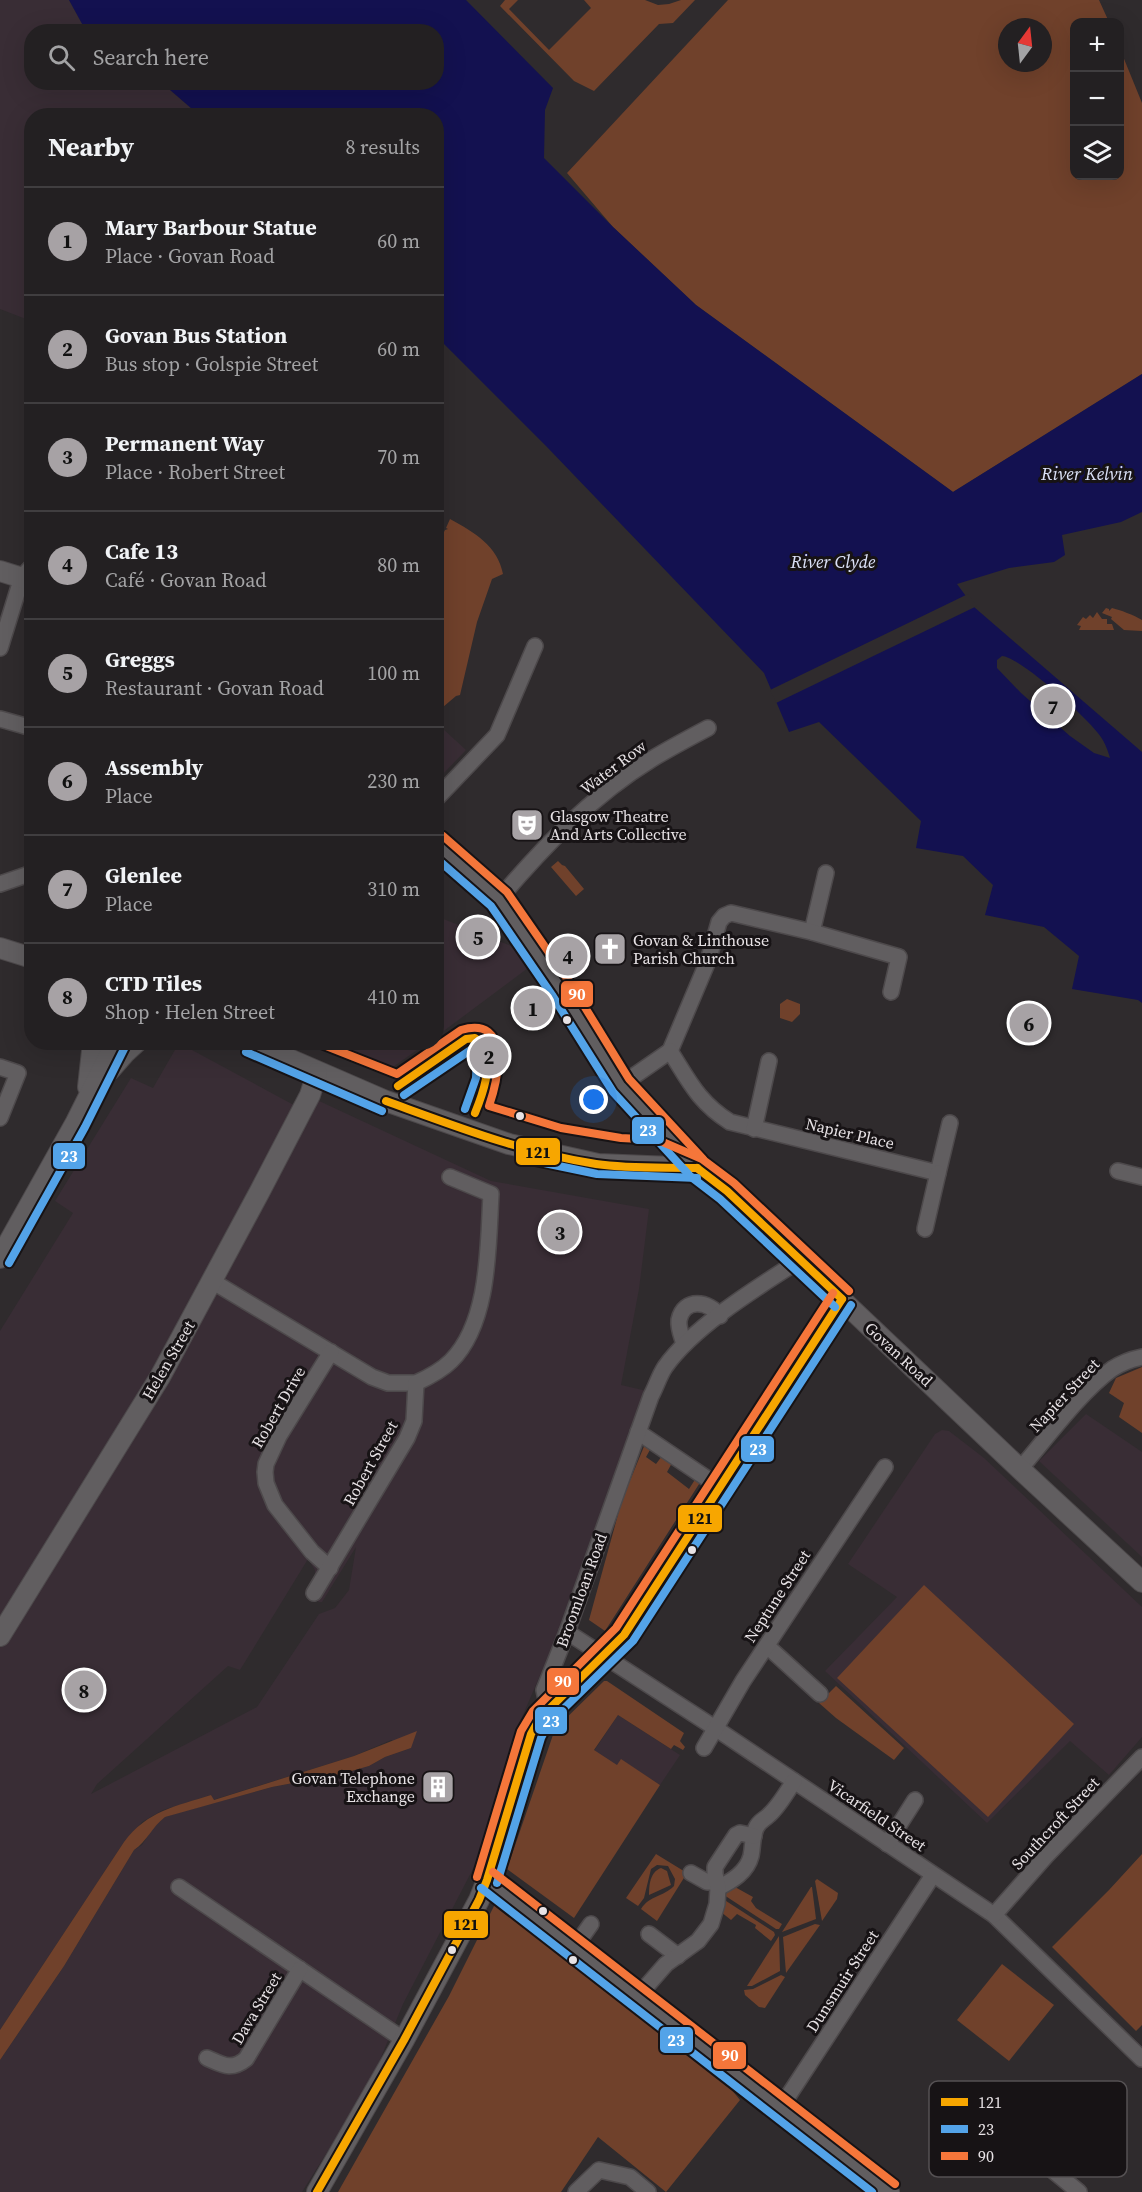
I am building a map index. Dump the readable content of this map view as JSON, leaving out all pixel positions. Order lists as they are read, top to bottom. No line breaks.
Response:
{"streets":{"street":["Water Row","Napier Place","Govan Road","Helen Street","Napier Street","Robert Drive","Robert Street","Broomloan Road","Neptune Street","Vicarfield Street","Southcroft Street","Dunsmuir Street","Dava Street"]},"crossings":[["Water Row","Govan Road"],["Govan Road","Napier Street"],["Govan Road","Broomloan Road"],["Robert Drive","Robert Street"],["Broomloan Road","Vicarfield Street"],["Neptune Street","Vicarfield Street"],["Vicarfield Street","Southcroft Street"],["Vicarfield Street","Dunsmuir Street"]],"water":["River Kelvin","River Clyde"],"places":{"theatre":["Glasgow Theatre And Arts Collective"],"church":["Govan & Linthouse Parish Church"],"building":["Govan Telephone Exchange"]},"lines":["transit line 90","transit line 23","transit line 121"],"legend":["121","23","90"],"north":"top","page":{"map_buttons":["+","−"],"search":"Search here","heading":["Nearby","8 results"],"list":[{"mark":"1","name":"Mary Barbour Statue","note":"Place · Govan Road","value":"60 m"},{"mark":"2","name":"Govan Bus Station","note":"Bus stop · Golspie Street","value":"60 m"},{"mark":"3","name":"Permanent Way","note":"Place · Robert Street","value":"70 m"},{"mark":"4","name":"Cafe 13","note":"Café · Govan Road","value":"80 m"},{"mark":"5","name":"Greggs","note":"Restaurant · Govan Road","value":"100 m"},{"mark":"6","name":"Assembly","note":"Place","value":"230 m"},{"mark":"7","name":"Glenlee","note":"Place","value":"310 m"},{"mark":"8","name":"CTD Tiles","note":"Shop · Helen Street","value":"410 m"}],"pins":["7","5","4","1","6","2","3","8"]}}
